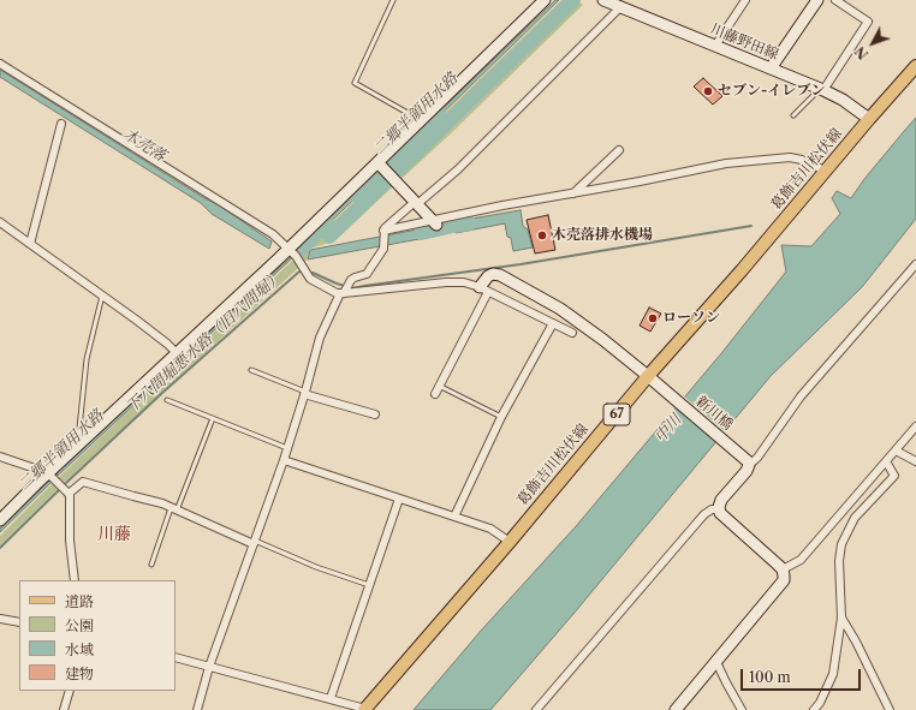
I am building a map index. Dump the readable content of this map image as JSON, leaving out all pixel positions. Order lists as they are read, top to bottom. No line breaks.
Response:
{"streets":{"main road":["葛飾吉川松伏線","67"],"street":["川藤野田線","新川橋"]},"crossings":[["川藤野田線","葛飾吉川松伏線"],["葛飾吉川松伏線","新川橋"]],"districts":["川藤"],"water":["二郷半領用水路","木売落","下八間堀悪水路（旧八間堀）","中川"],"places":["セブン-イレブン","木売落排水機場","ローソン"],"legend":["道路","公園","水域","建物"],"scale_bar":"100 m","north":"bottom left"}
